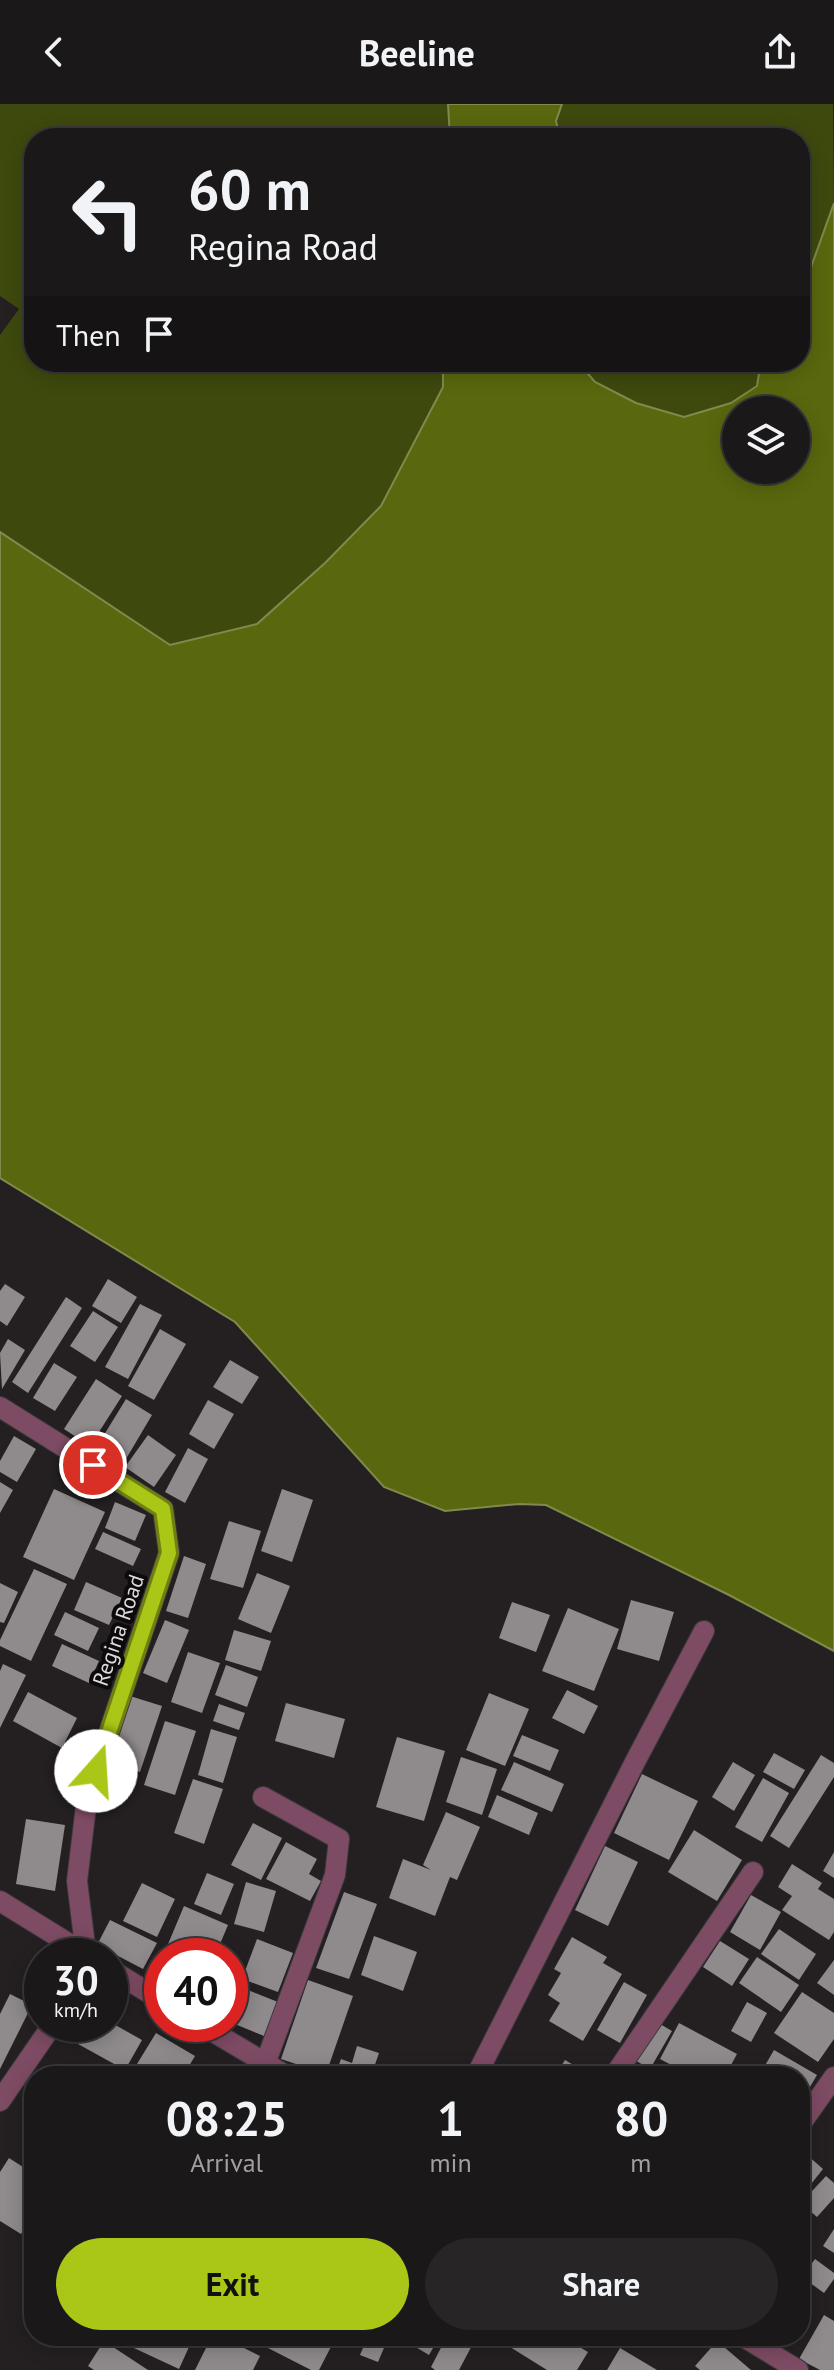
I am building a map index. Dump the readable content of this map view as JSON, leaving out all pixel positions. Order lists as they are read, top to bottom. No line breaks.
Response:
{"streets":{"street":["Regina Road"]},"page":{"header":"Beeline","turn":["60 m","Regina Road"],"then":"Then","speed":"30 km/h","limit":"40","eta":["08:25","Arrival","1","min","80","m"],"buttons":["Exit","Share"]}}
